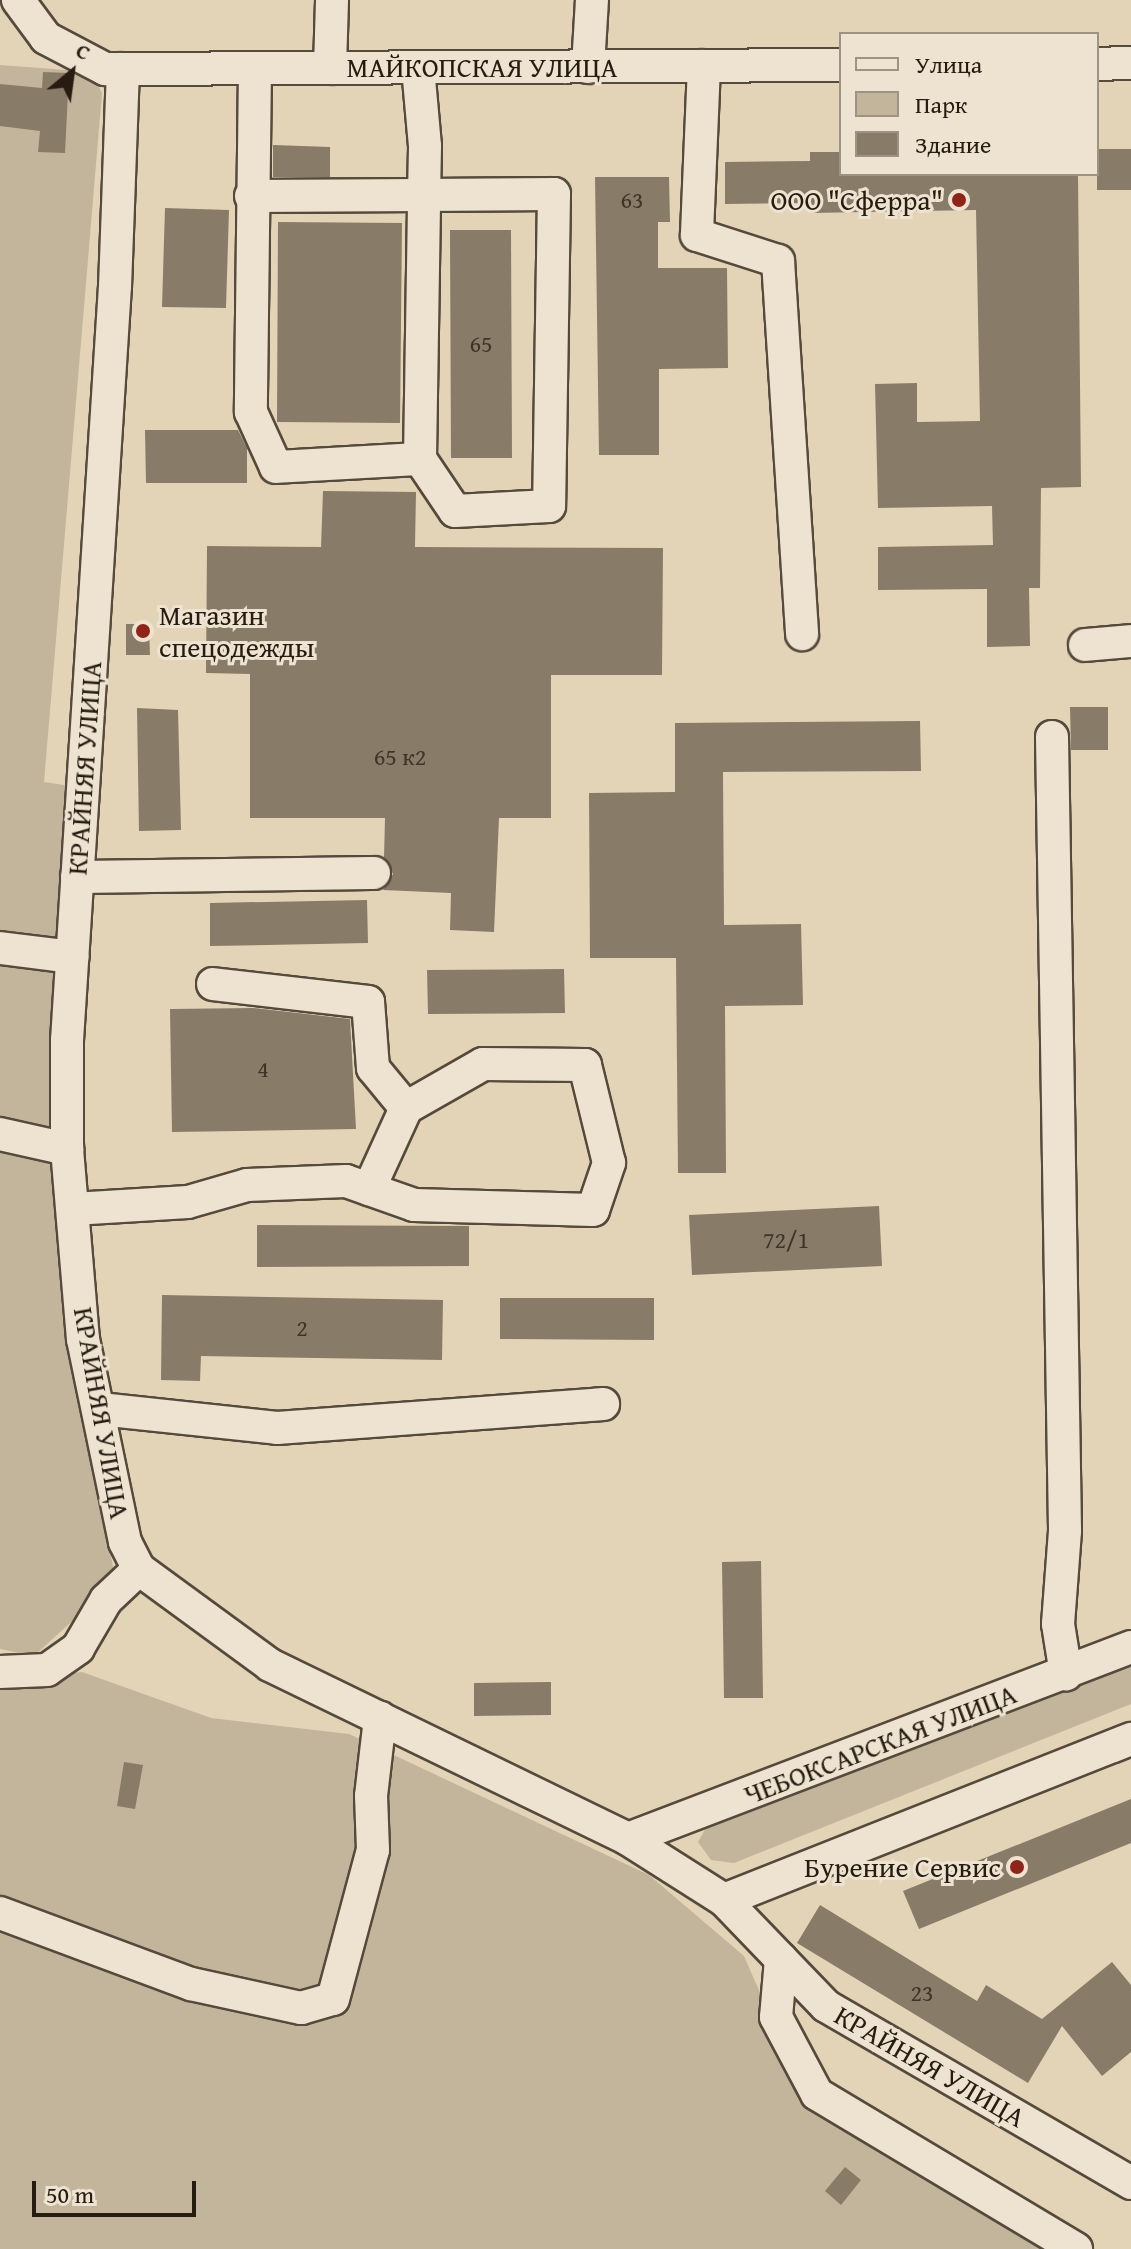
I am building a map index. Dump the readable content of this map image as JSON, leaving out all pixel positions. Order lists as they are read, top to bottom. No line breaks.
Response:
{"streets":{"street":["МАЙКОПСКАЯ УЛИЦА","КРАЙНЯЯ УЛИЦА","ЧЕБОКСАРСКАЯ УЛИЦА"]},"crossings":[["МАЙКОПСКАЯ УЛИЦА","КРАЙНЯЯ УЛИЦА"],["КРАЙНЯЯ УЛИЦА","ЧЕБОКСАРСКАЯ УЛИЦА"]],"places":["ООО \"Сферра\"","Магазин спецодежды","Бурение Сервис"],"house_numbers":["63","65","65 к2","4","72/1","2","23"],"legend":["Улица","Парк","Здание"],"scale_bar":"50 m","north":"top right"}
